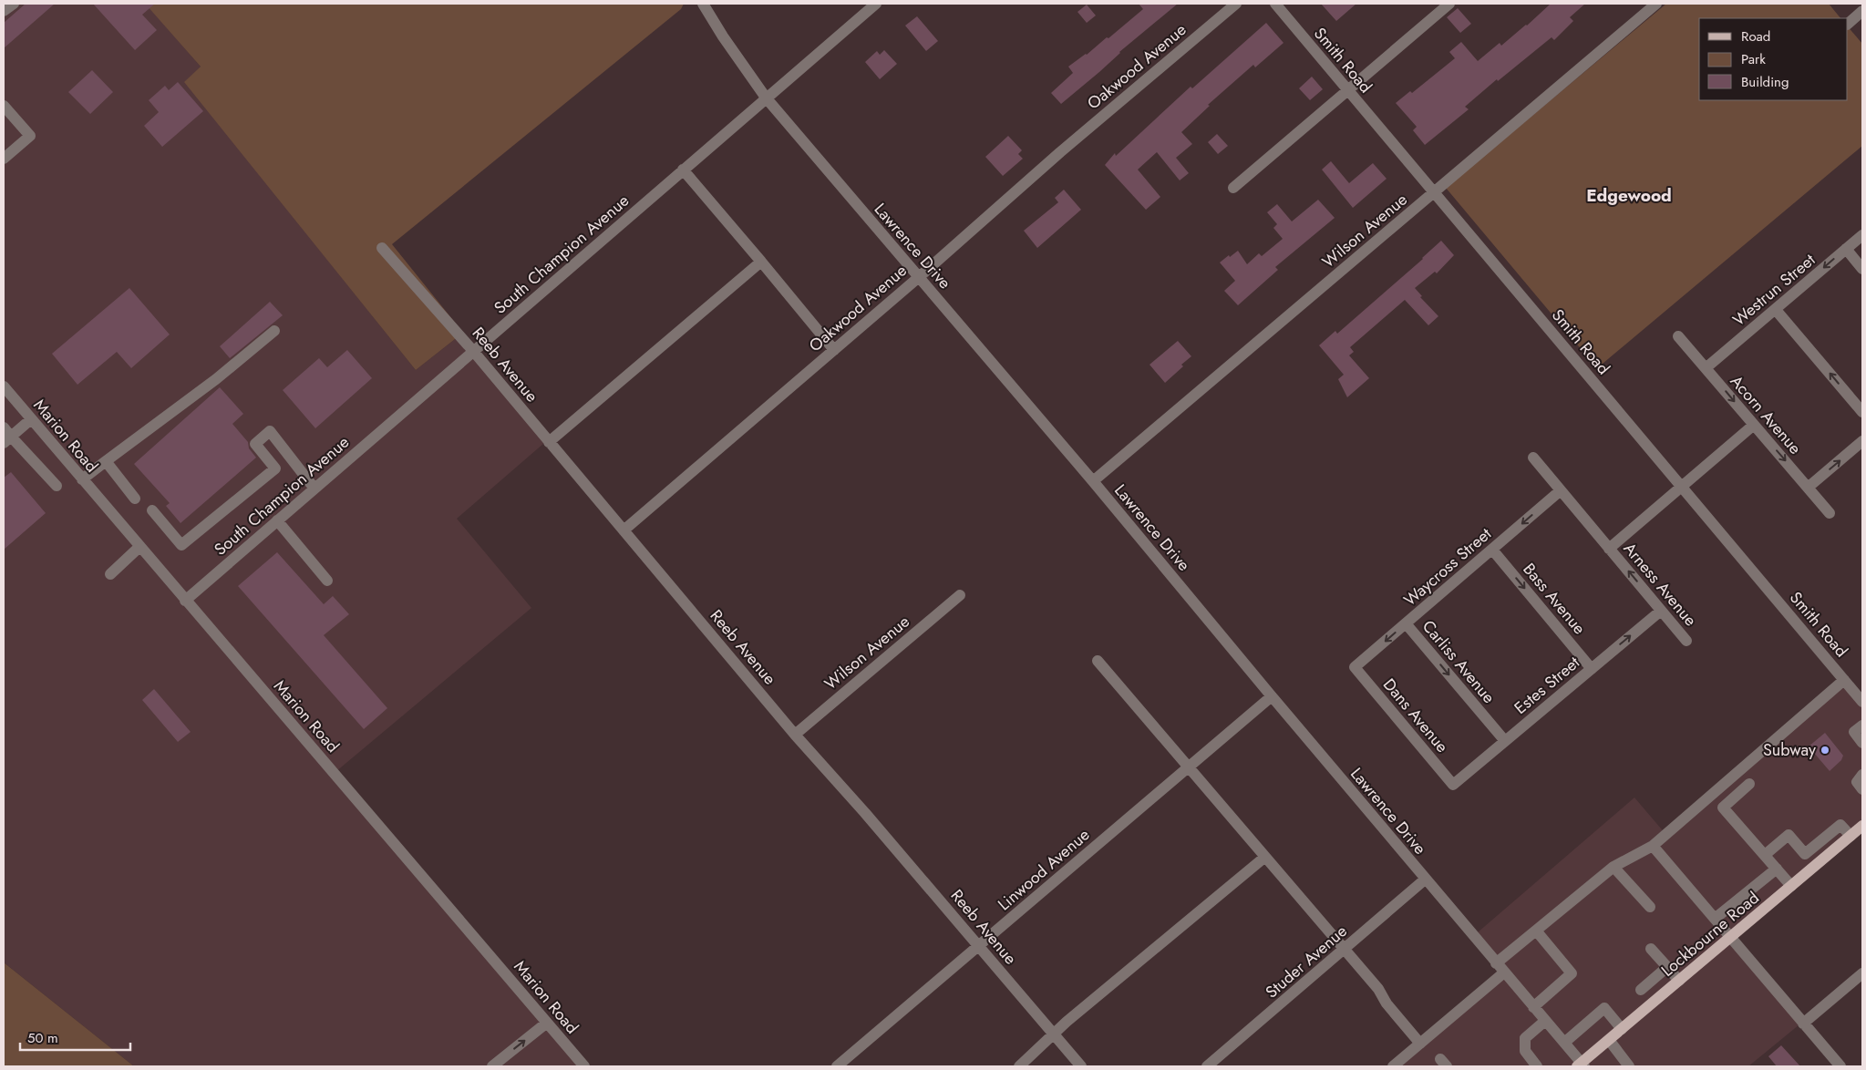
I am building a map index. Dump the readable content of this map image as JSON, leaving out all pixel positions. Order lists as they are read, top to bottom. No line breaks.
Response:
{"streets":{"main road":["Lockbourne Road"],"street":["Smith Road","Oakwood Avenue","Wilson Avenue","Lawrence Drive","South Champion Avenue","Westrun Street","Reeb Avenue","Acorn Avenue","Marion Road","Waycross Street","Arness Avenue","Bass Avenue","Carliss Avenue","Estes Street","Dans Avenue","Linwood Avenue","Studer Avenue"]},"crossings":[["Smith Road","Wilson Avenue"],["Smith Road","Arness Avenue"],["Oakwood Avenue","Lawrence Drive"],["Oakwood Avenue","Reeb Avenue"],["Wilson Avenue","Lawrence Drive"],["Wilson Avenue","Reeb Avenue"],["Lawrence Drive","South Champion Avenue"],["Lawrence Drive","Linwood Avenue"],["Lawrence Drive","Lockbourne Road"],["Lawrence Drive","Studer Avenue"],["South Champion Avenue","Reeb Avenue"],["South Champion Avenue","Marion Road"],["Westrun Street","Acorn Avenue"],["Reeb Avenue","Linwood Avenue"],["Acorn Avenue","Arness Avenue"],["Waycross Street","Arness Avenue"],["Waycross Street","Bass Avenue"],["Waycross Street","Carliss Avenue"],["Waycross Street","Dans Avenue"],["Arness Avenue","Estes Street"],["Bass Avenue","Estes Street"],["Carliss Avenue","Estes Street"],["Estes Street","Dans Avenue"]],"one_way":["Westrun Street","Waycross Street","Bass Avenue","Carliss Avenue"],"districts":["Edgewood"],"places":["Subway"],"legend":["Road","Park","Building"],"scale_bar":"50 m"}
